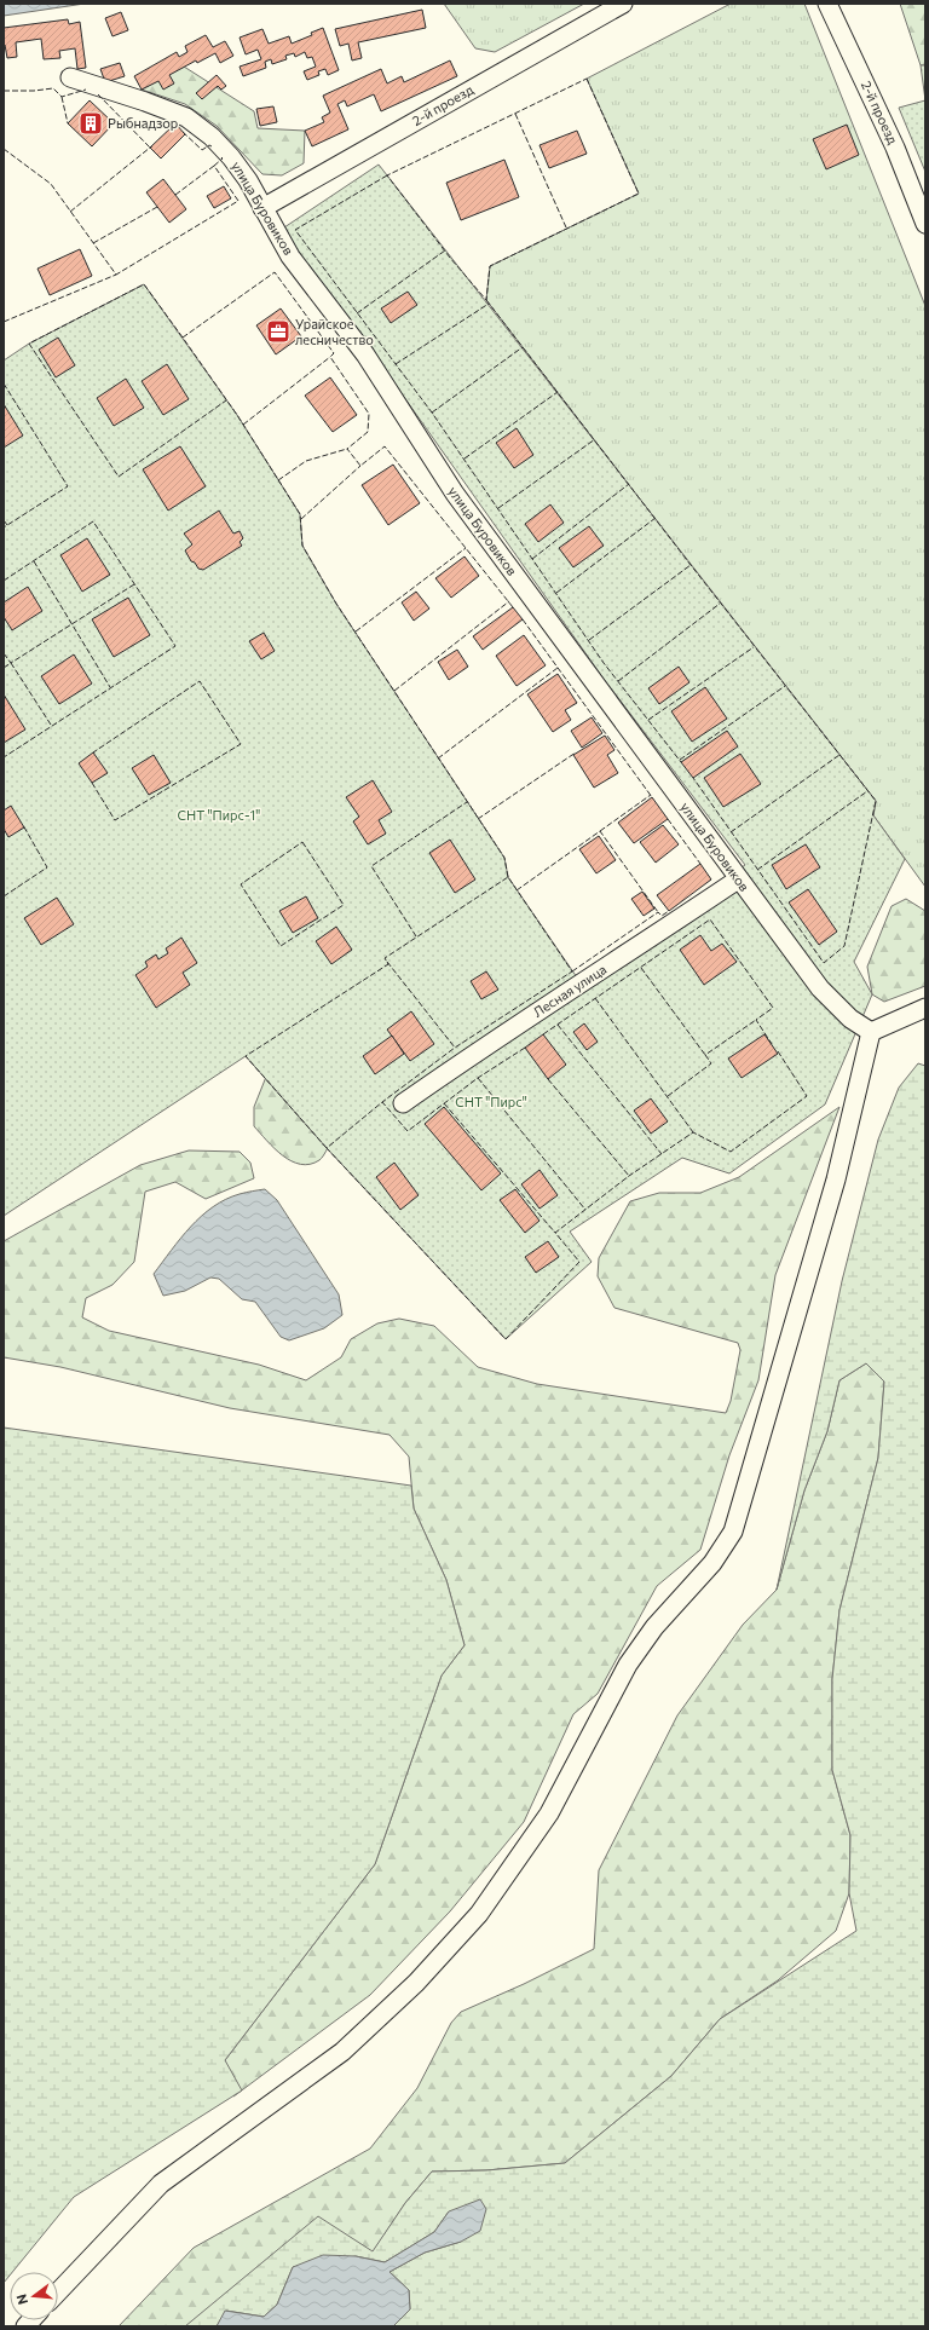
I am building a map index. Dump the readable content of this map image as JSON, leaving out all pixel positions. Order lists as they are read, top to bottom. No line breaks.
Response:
{"streets":{"street":["2-й проезд","улица Буровиков","Лесная улица"]},"crossings":[["2-й проезд","улица Буровиков"],["улица Буровиков","Лесная улица"]],"parks":["СНТ \"Пирс-1\"","СНТ \"Пирс\""],"places":{"building":["Рыбнадзор"],"office":["Урайское лесничество"]},"north":"left"}
